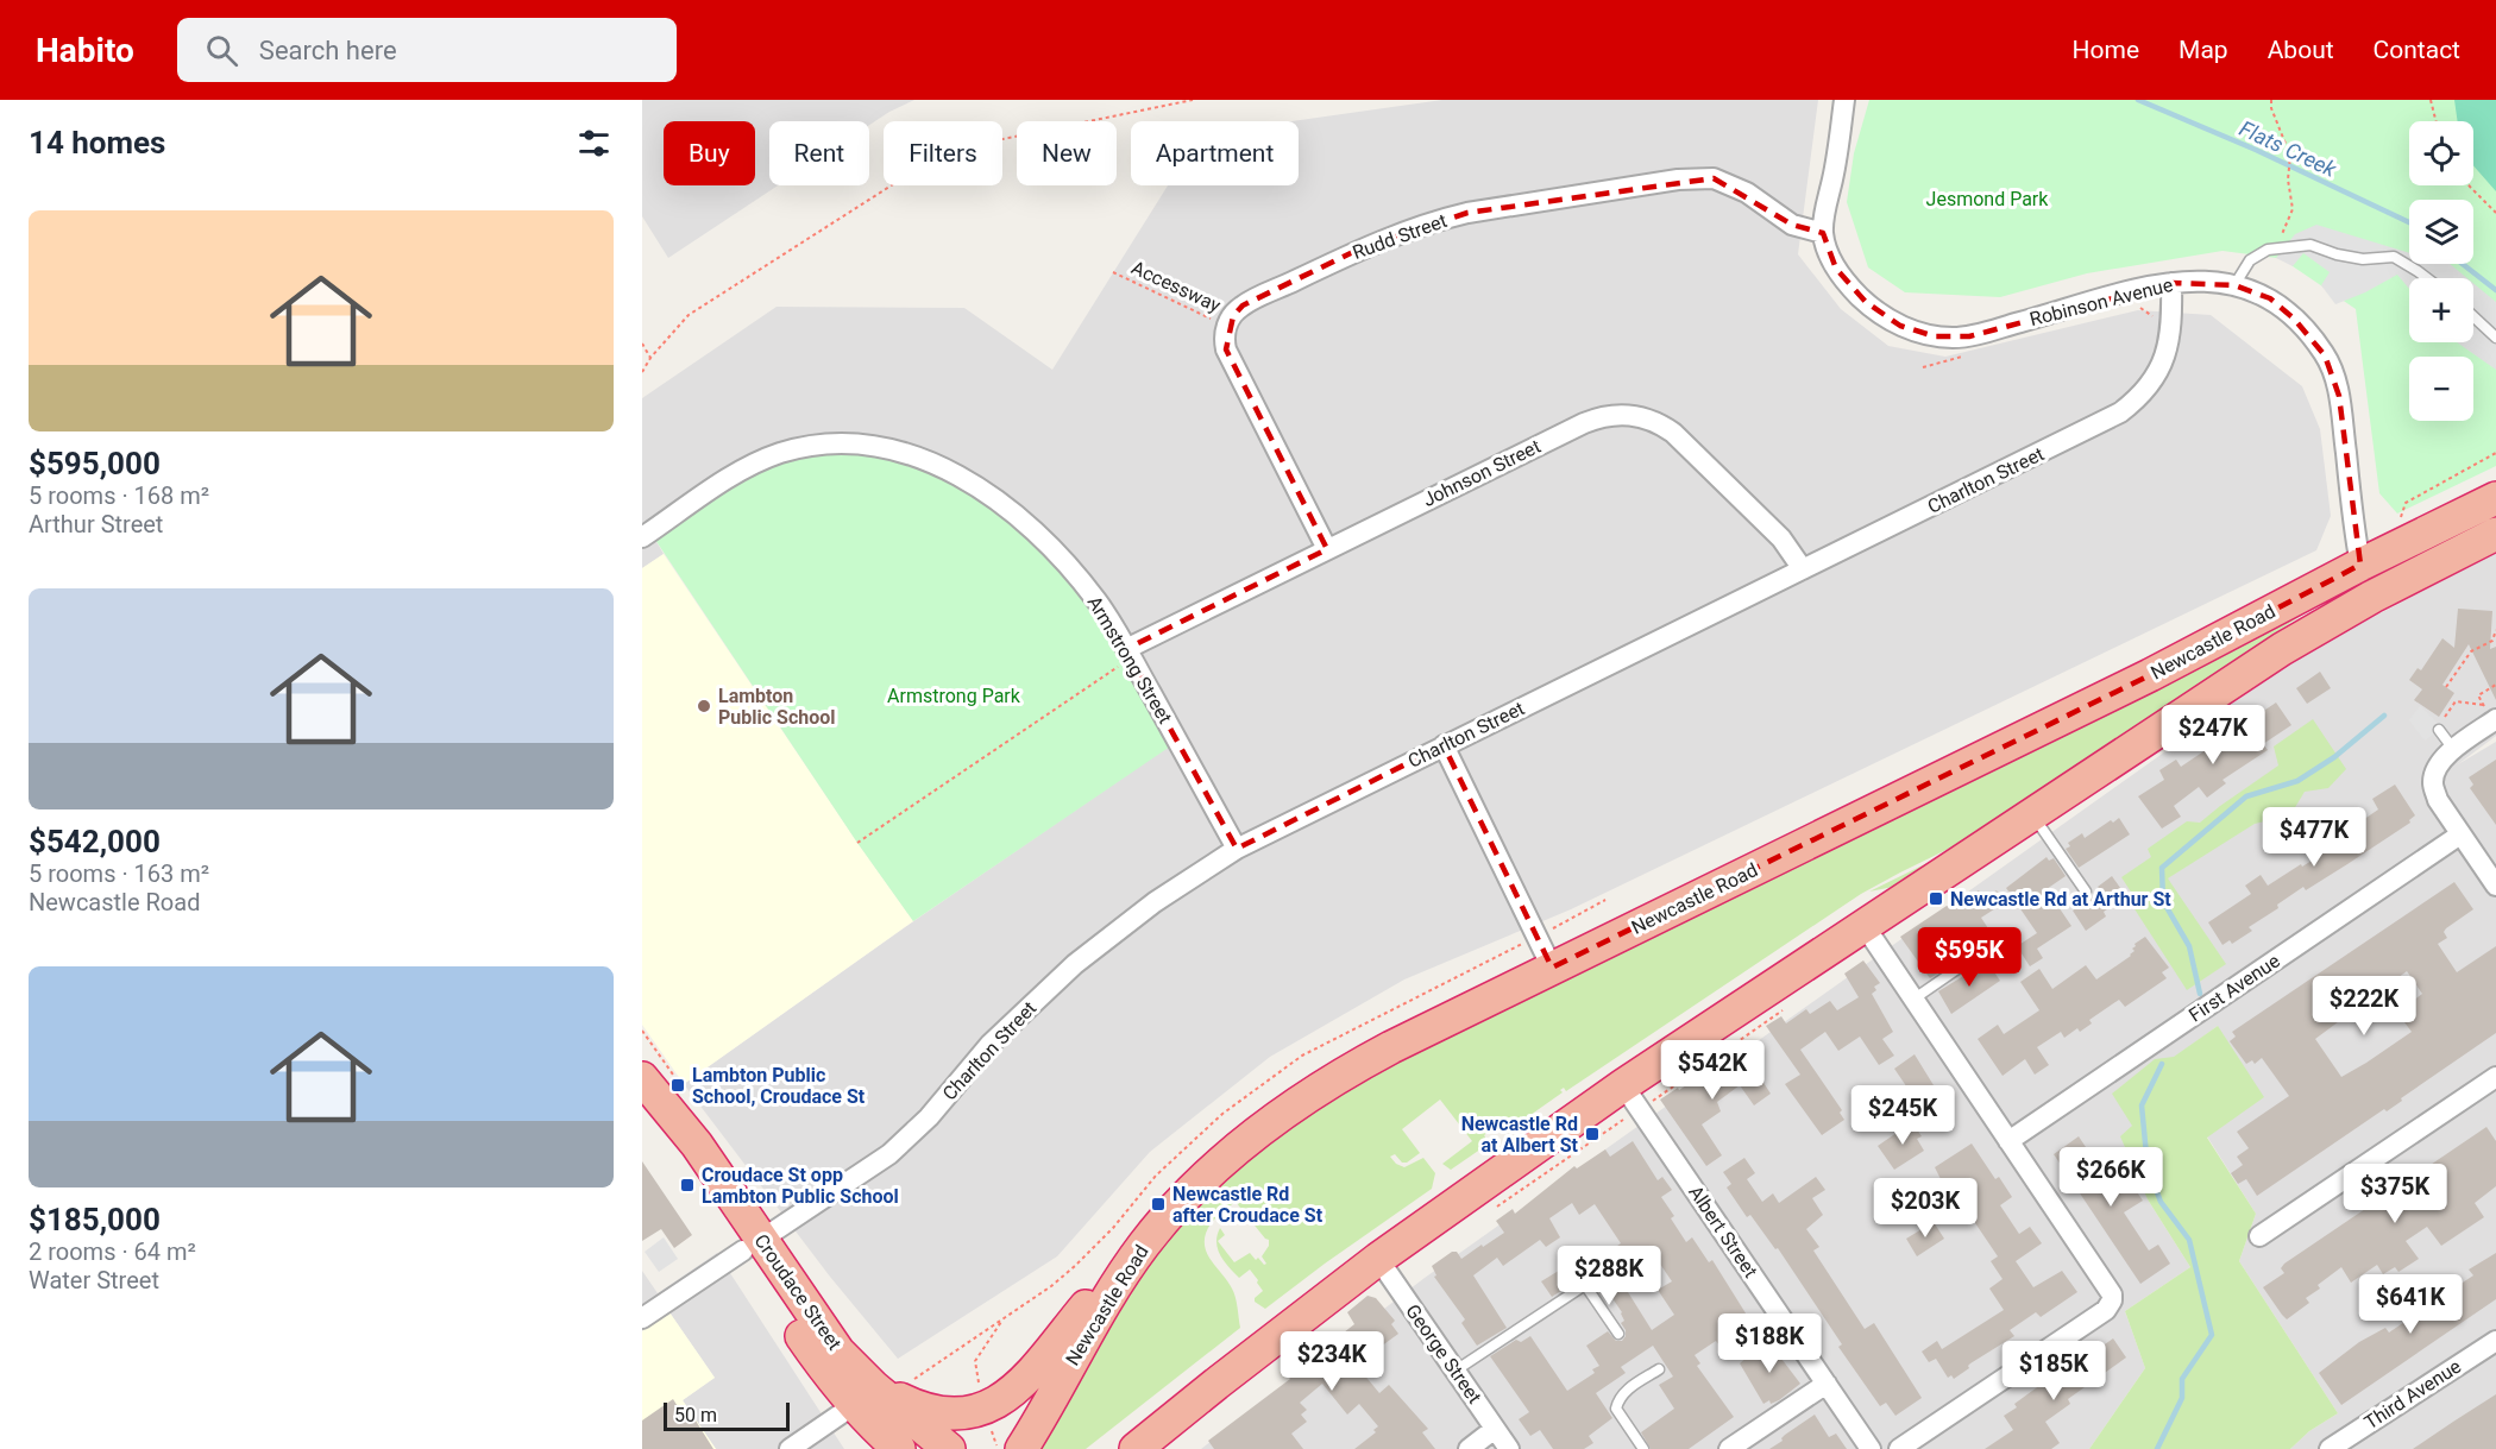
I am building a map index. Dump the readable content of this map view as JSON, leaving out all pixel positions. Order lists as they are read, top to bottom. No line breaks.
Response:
{"streets":{"highway":["Newcastle Road","Croudace Street"],"street":["Rudd Street","Robinson Avenue","Johnson Street","Charlton Street","Armstrong Street","First Avenue","Albert Street","George Street","Third Avenue"],"path":["Accessway"]},"crossings":[["Rudd Street","Accessway"],["Rudd Street","Robinson Avenue"],["Robinson Avenue","Charlton Street"],["Robinson Avenue","Newcastle Road"],["Johnson Street","Charlton Street"],["Johnson Street","Armstrong Street"],["Charlton Street","Armstrong Street"],["Charlton Street","Croudace Street"],["Newcastle Road","Albert Street"],["Newcastle Road","George Street"]],"water":["Flats Creek"],"parks":["Jesmond Park","Armstrong Park"],"places":{"other":["Lambton Public School"],"transit":["Newcastle Rd at Arthur St","Lambton Public School, Croudace St","Newcastle Rd at Albert St","Croudace St opp Lambton Public School","Newcastle Rd after Croudace St"]},"scale_bar":"50 m","page":{"header":"Habito","search":"Search here","nav":["Home","Map","About","Contact"],"heading":"14 homes","map_buttons":["+","−"],"chip":["Buy","Rent","Filters","New","Apartment"],"list":[{"name":"$595,000","note":"5 rooms · 168 m² · Arthur Street"},{"name":"$542,000","note":"5 rooms · 163 m² · Newcastle Road"},{"name":"$185,000","note":"2 rooms · 64 m² · Water Street"}],"price":["$247K","$477K","$595K","$222K","$542K","$245K","$266K","$375K","$203K","$288K","$641K","$188K","$234K","$185K"],"scale":"50 m"}}
